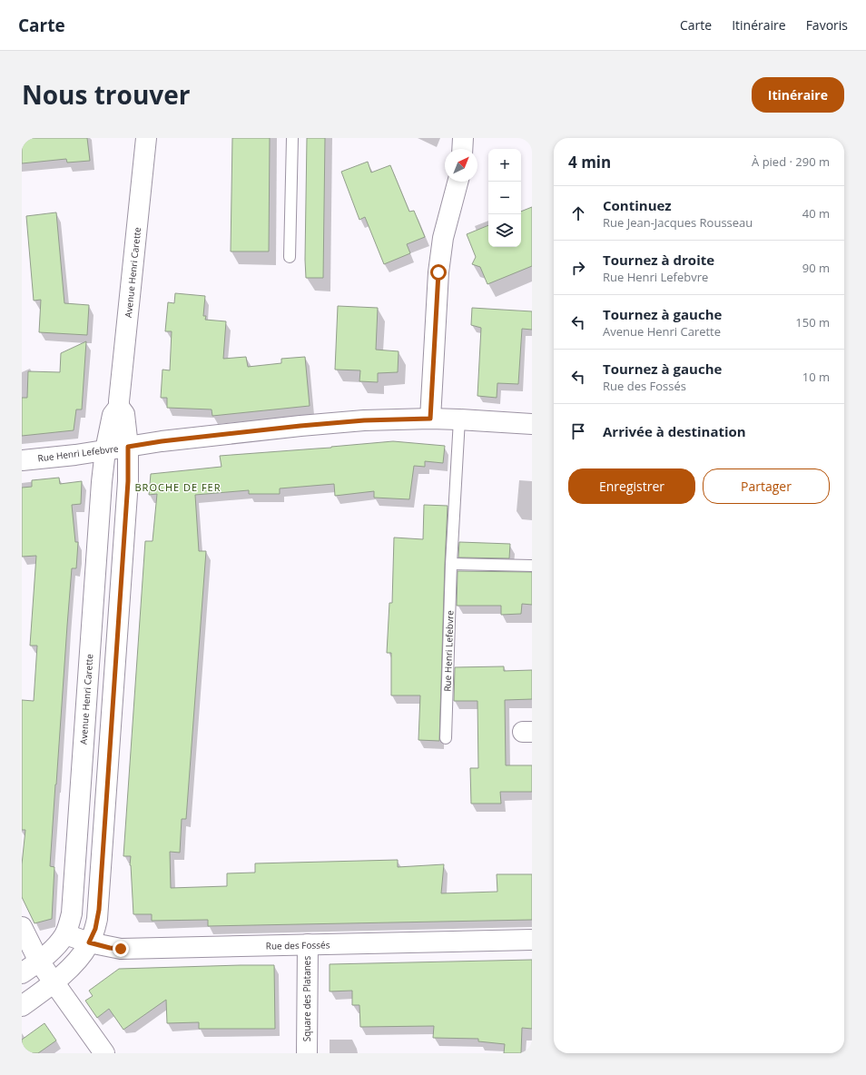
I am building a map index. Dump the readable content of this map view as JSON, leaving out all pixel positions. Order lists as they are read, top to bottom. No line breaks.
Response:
{"streets":{"street":["Avenue Henri Carette","Rue Henri Lefebvre","Rue des Fossés","Square des Platanes"]},"crossings":[["Avenue Henri Carette","Rue Henri Lefebvre"],["Avenue Henri Carette","Rue des Fossés"],["Rue des Fossés","Square des Platanes"]],"districts":["BROCHE DE FER"],"north":"top right","page":{"header":"Carte","nav":["Carte","Itinéraire","Favoris"],"title":"Nous trouver","buttons":["Itinéraire",["Enregistrer","Partager"]],"heading":["4 min","À pied · 290 m"],"map_buttons":["+","−"],"list":[["Continuez","Rue Jean-Jacques Rousseau","40 m"],["Tournez à droite","Rue Henri Lefebvre","90 m"],["Tournez à gauche","Avenue Henri Carette","150 m"],["Tournez à gauche","Rue des Fossés","10 m"],"Arrivée à destination"]}}
